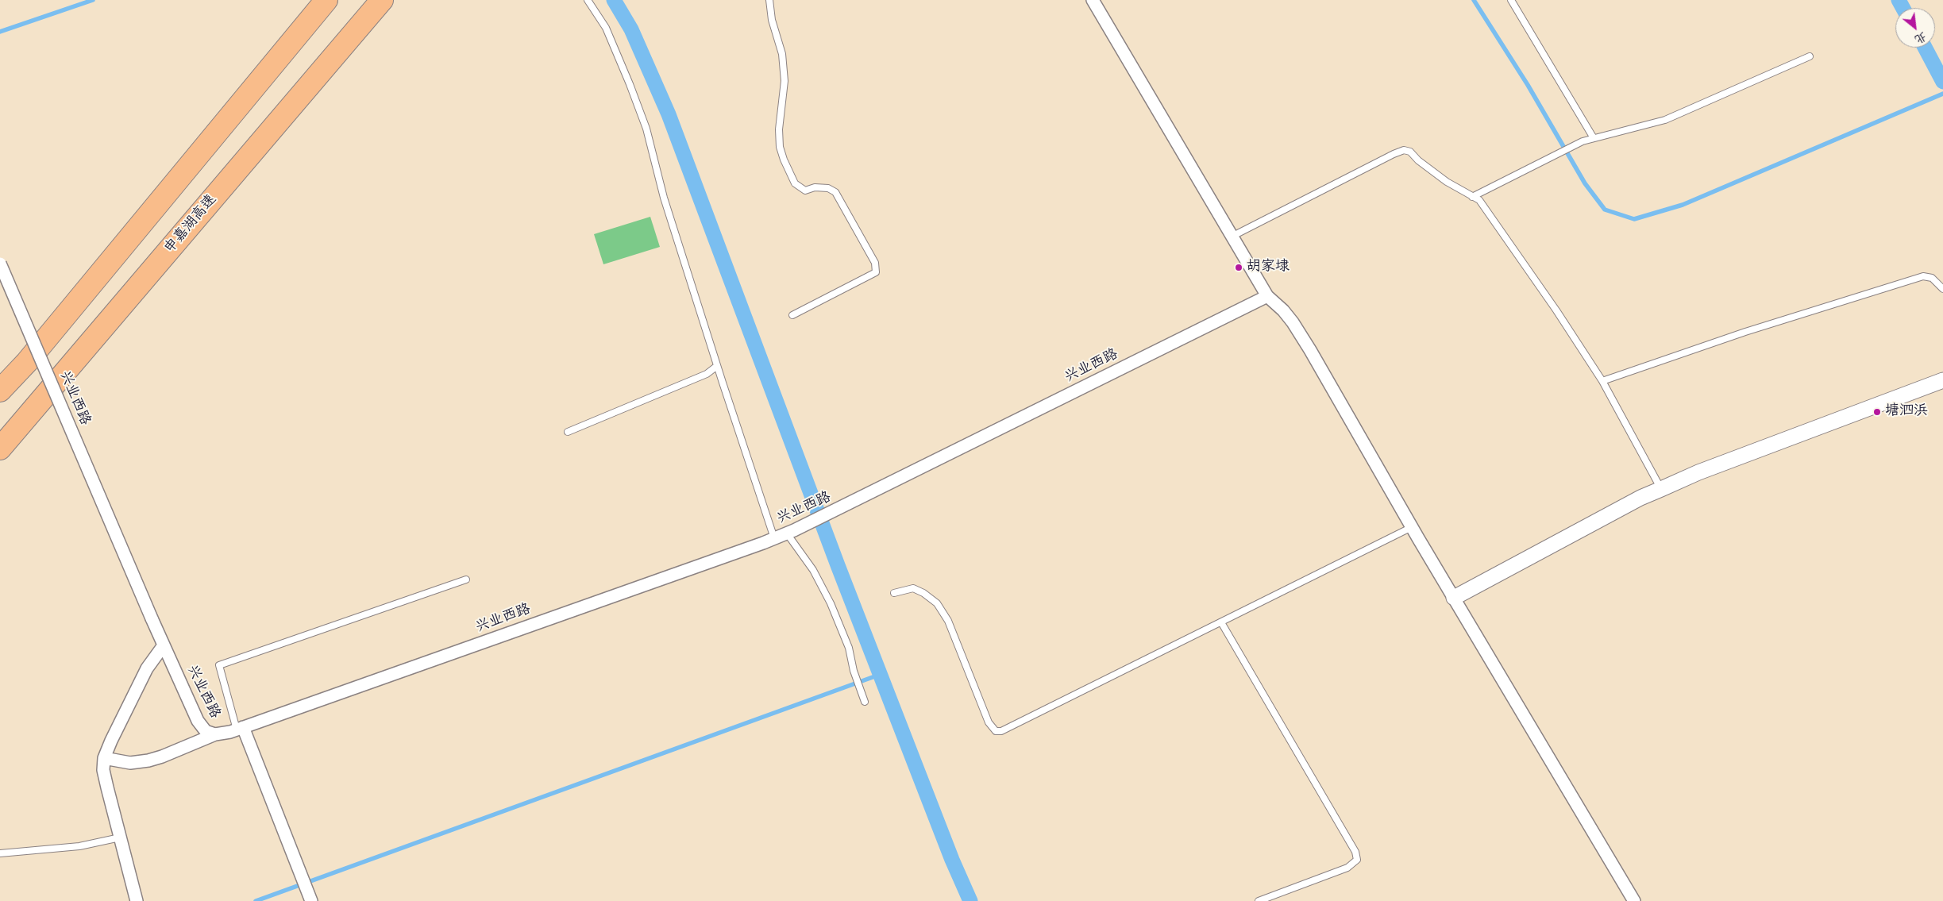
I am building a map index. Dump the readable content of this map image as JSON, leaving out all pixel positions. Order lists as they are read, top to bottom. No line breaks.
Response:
{"streets":{"highway":["申嘉湖高速"],"street":["兴业西路"]},"places":["胡家埭","塘泗浜"],"north":"bottom right"}
